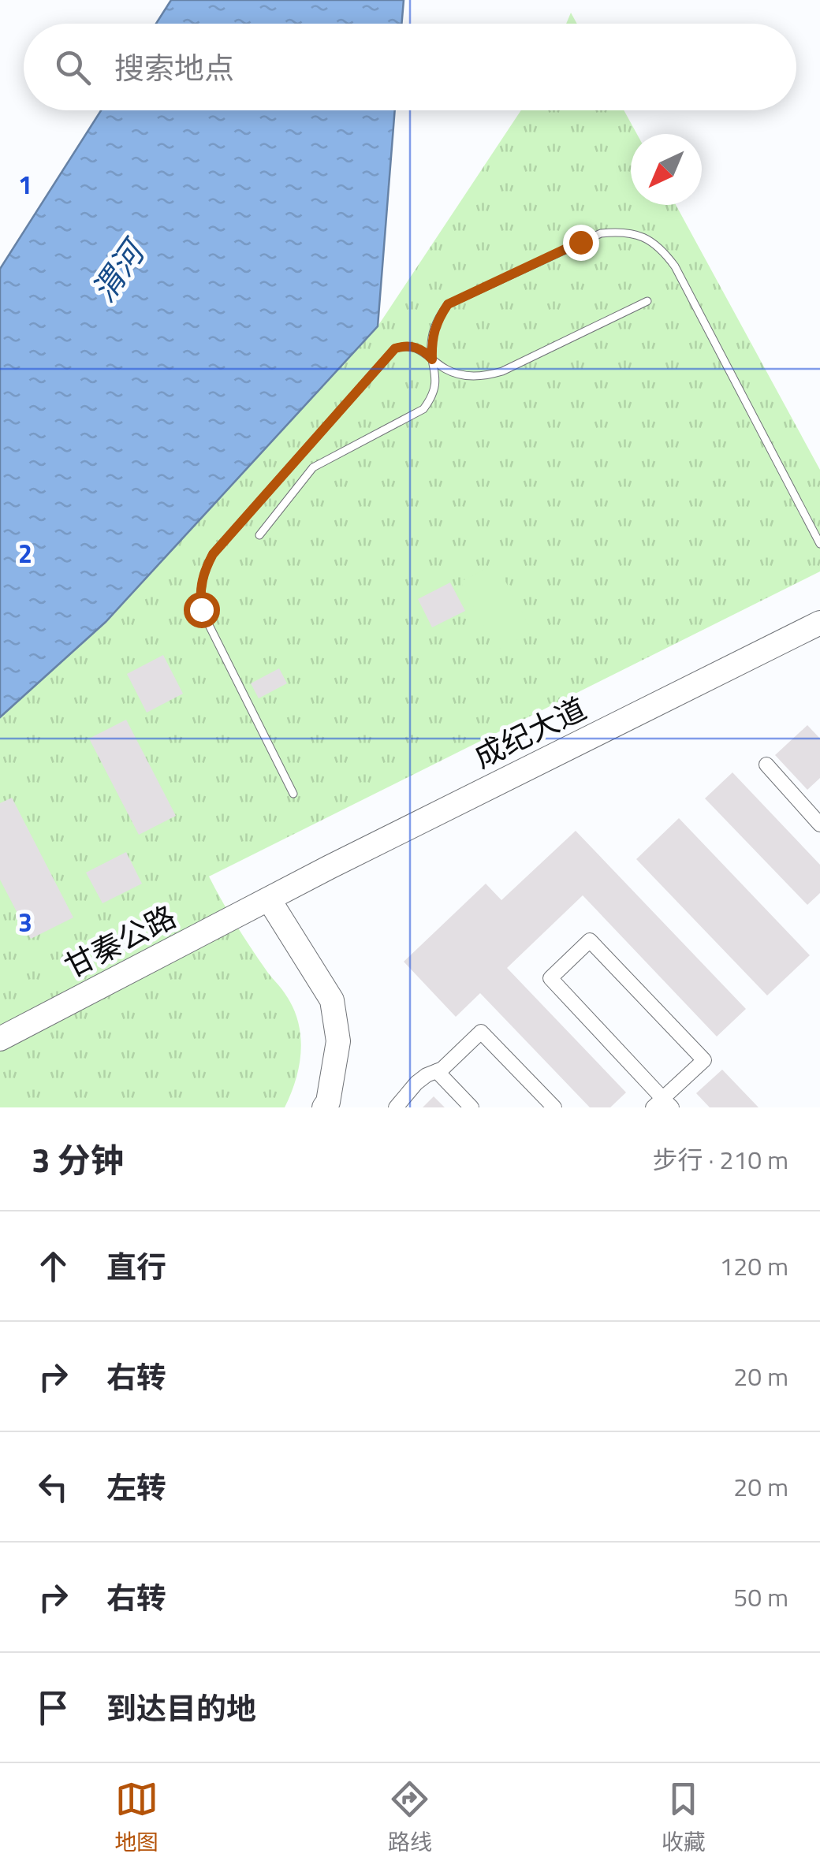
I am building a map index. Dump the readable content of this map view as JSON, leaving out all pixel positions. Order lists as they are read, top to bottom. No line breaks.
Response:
{"streets":{"main road":["成纪大道","甘秦公路"]},"crossings":[["成纪大道","甘秦公路"]],"water":["渭河"],"north":"bottom left","page":{"search":"搜索地点","heading":["3 分钟","步行 · 210 m"],"list":[["直行","120 m"],["右转","20 m"],["左转","20 m"],["右转","50 m"],"到达目的地"],"nav":["地图","路线","收藏"]},"grid":{"rows":["1","2","3"]}}
